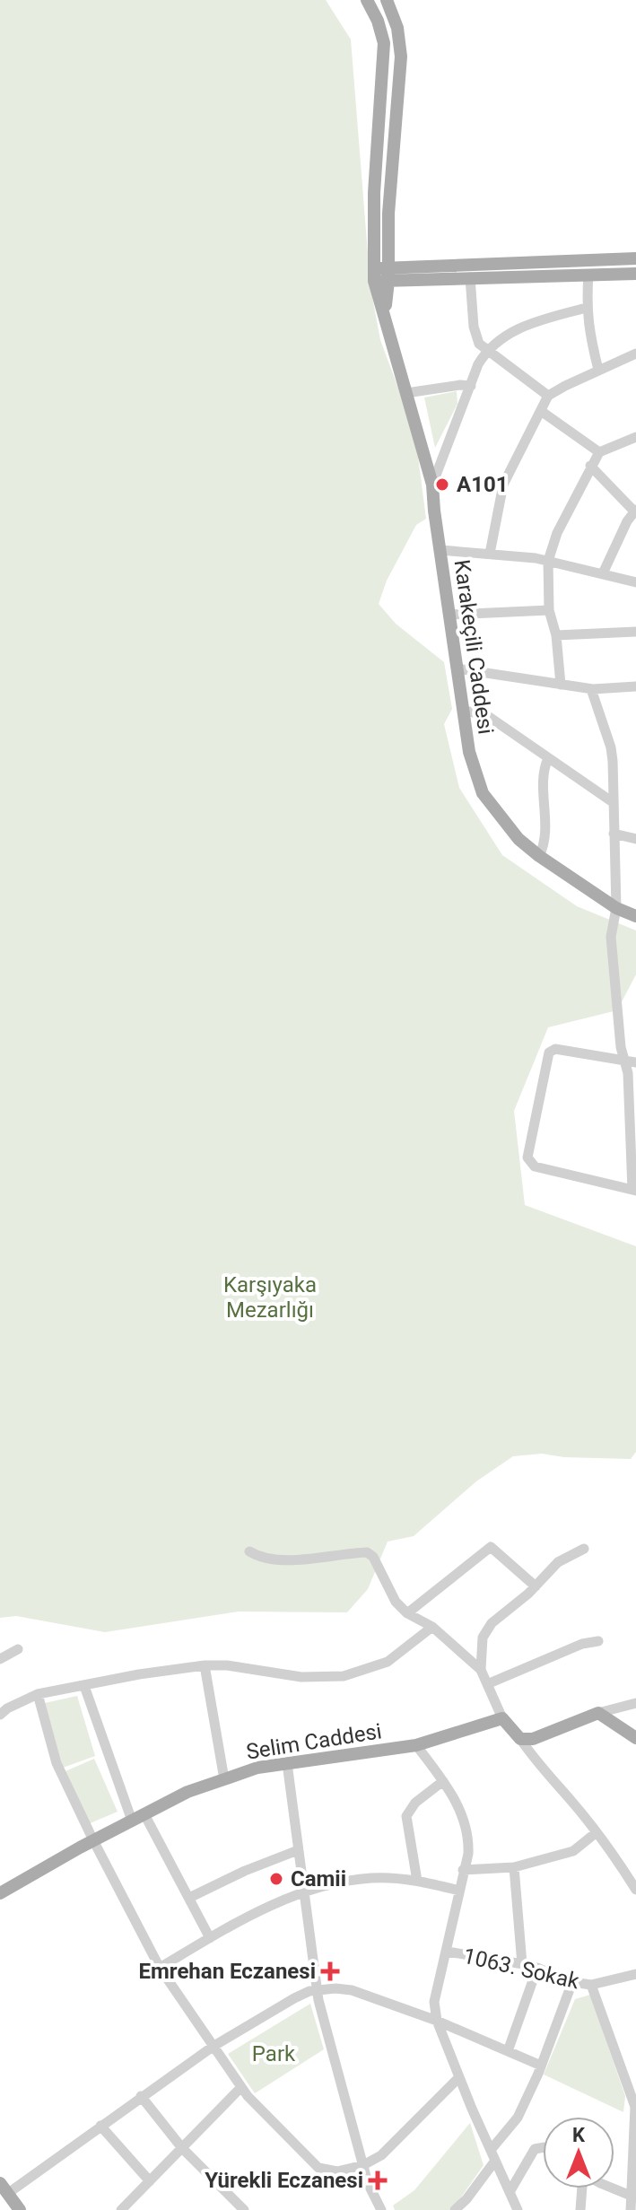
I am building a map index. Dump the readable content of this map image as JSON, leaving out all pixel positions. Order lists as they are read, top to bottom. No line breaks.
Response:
{"streets":{"main road":["Karakeçili Caddesi","Selim Caddesi"],"street":["1063. Sokak"]},"parks":["Karşıyaka Mezarlığı","Park"],"places":{"other":["A101","Camii"],"health":["Emrehan Eczanesi","Yürekli Eczanesi"]},"north":"top"}
